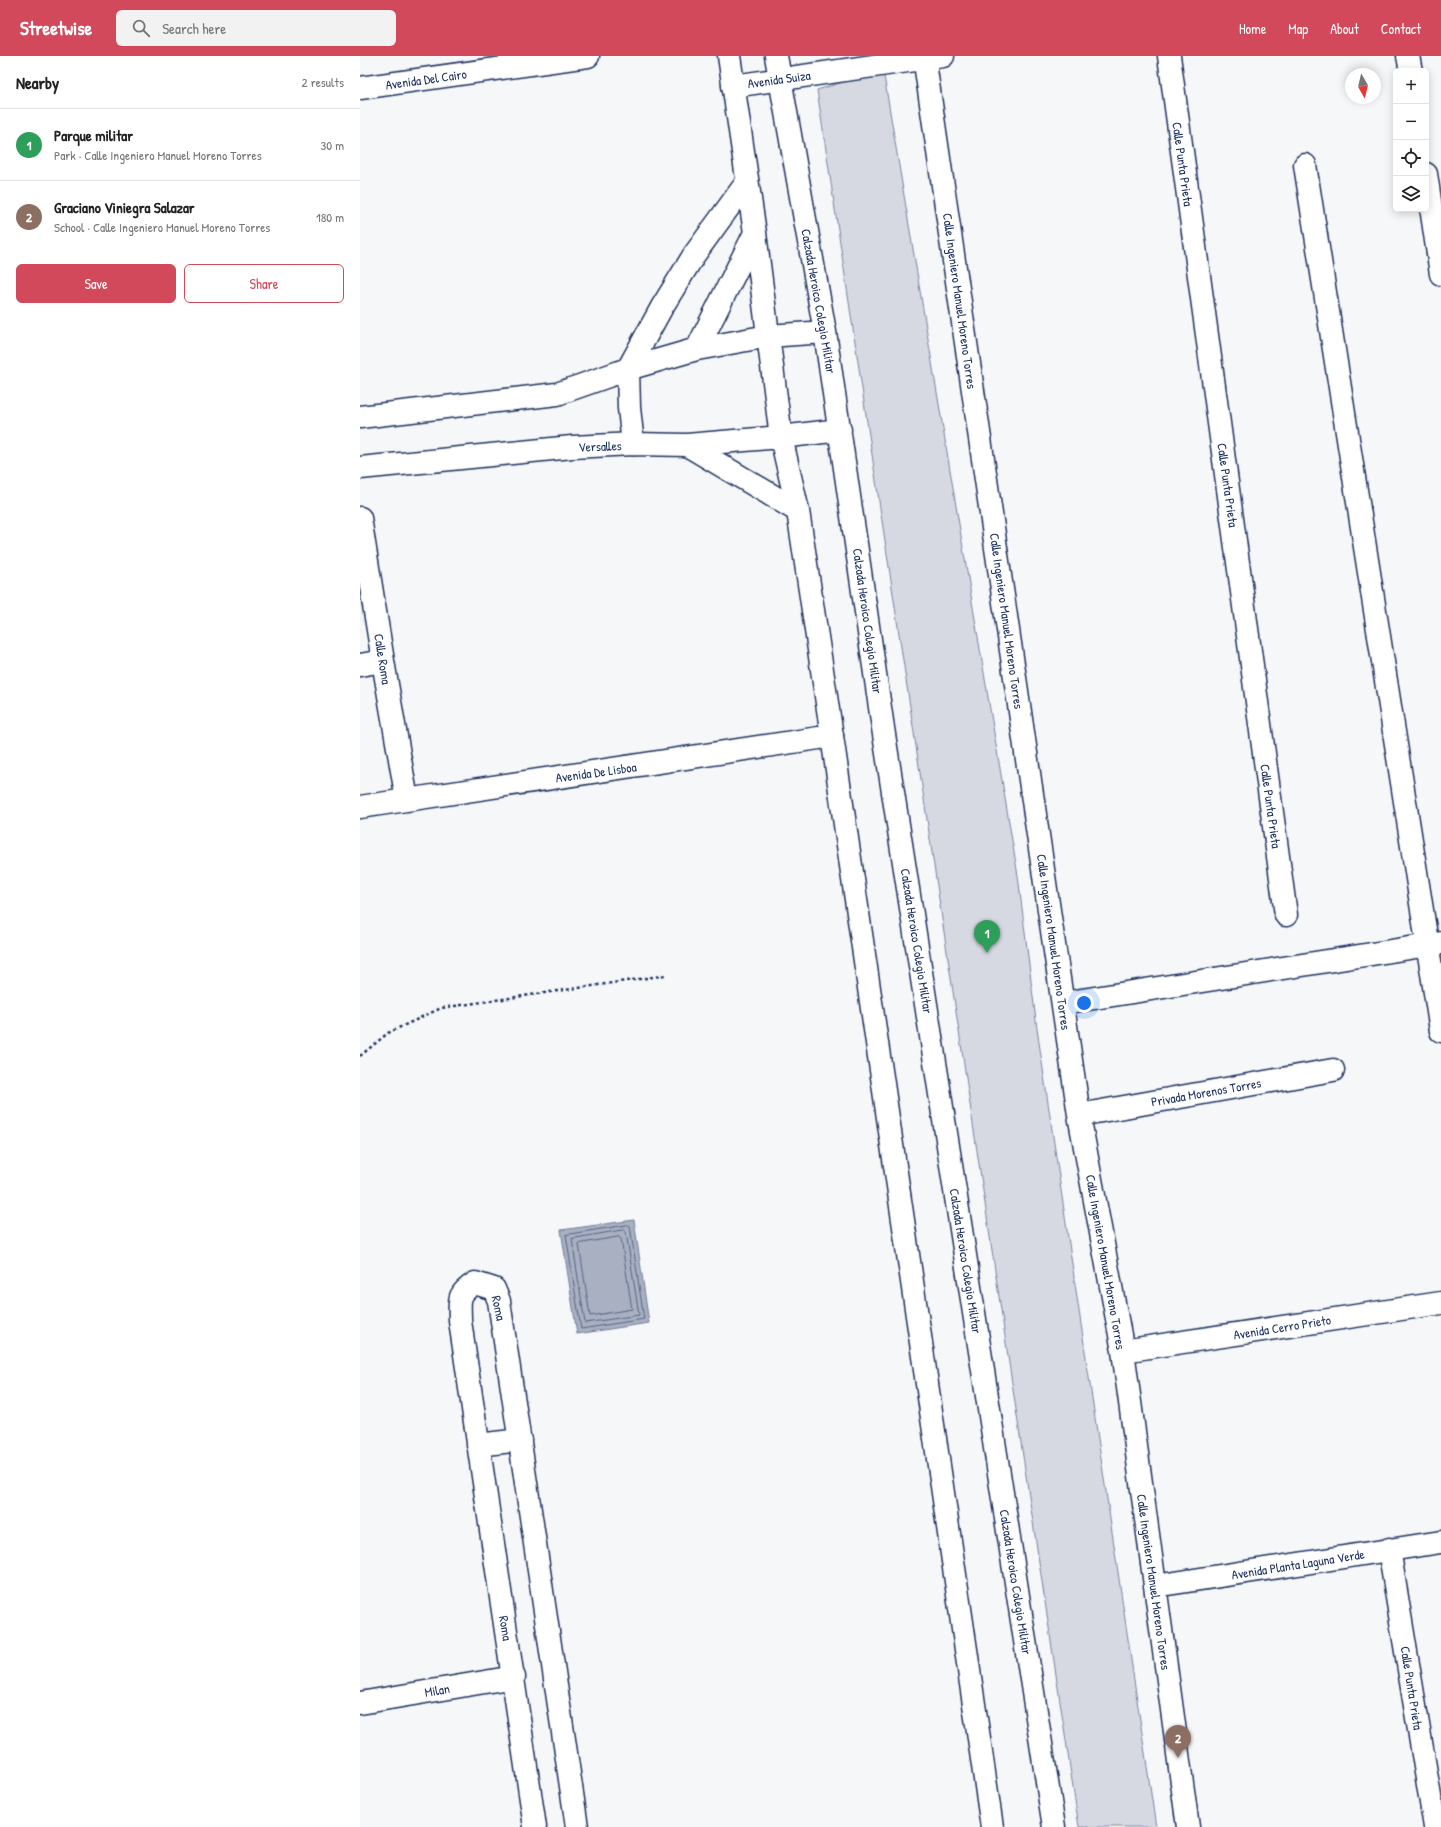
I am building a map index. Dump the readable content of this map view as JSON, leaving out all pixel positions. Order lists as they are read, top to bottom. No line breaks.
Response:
{"streets":{"street":["Avenida Del Cairo","Avenida Suiza","Calle Punta Prieta","Calzada Heroico Colegio Militar","Calle Ingeniero Manuel Moreno Torres","Versalles","Calle Roma","Avenida De Lisboa","Privada Morenos Torres","Roma","Avenida Cerro Prieto","Avenida Planta Laguna Verde","Milan"]},"crossings":[["Avenida Suiza","Calzada Heroico Colegio Militar"],["Avenida Suiza","Calle Ingeniero Manuel Moreno Torres"],["Calle Punta Prieta","Avenida Planta Laguna Verde"],["Calzada Heroico Colegio Militar","Versalles"],["Calle Ingeniero Manuel Moreno Torres","Privada Morenos Torres"],["Calle Ingeniero Manuel Moreno Torres","Avenida Cerro Prieto"],["Calle Ingeniero Manuel Moreno Torres","Avenida Planta Laguna Verde"],["Calle Roma","Avenida De Lisboa"],["Roma","Milan"]],"north":"bottom","page":{"header":"Streetwise","search":"Search here","nav":["Home","Map","About","Contact"],"heading":["Nearby","2 results"],"map_buttons":["+","−"],"list":[{"mark":"1","name":"Parque militar","note":"Park · Calle Ingeniero Manuel Moreno Torres","value":"30 m"},{"mark":"2","name":"Graciano Viniegra Salazar","note":"School · Calle Ingeniero Manuel Moreno Torres","value":"180 m"}],"buttons":["Save","Share"],"pins":["1","2"]}}
